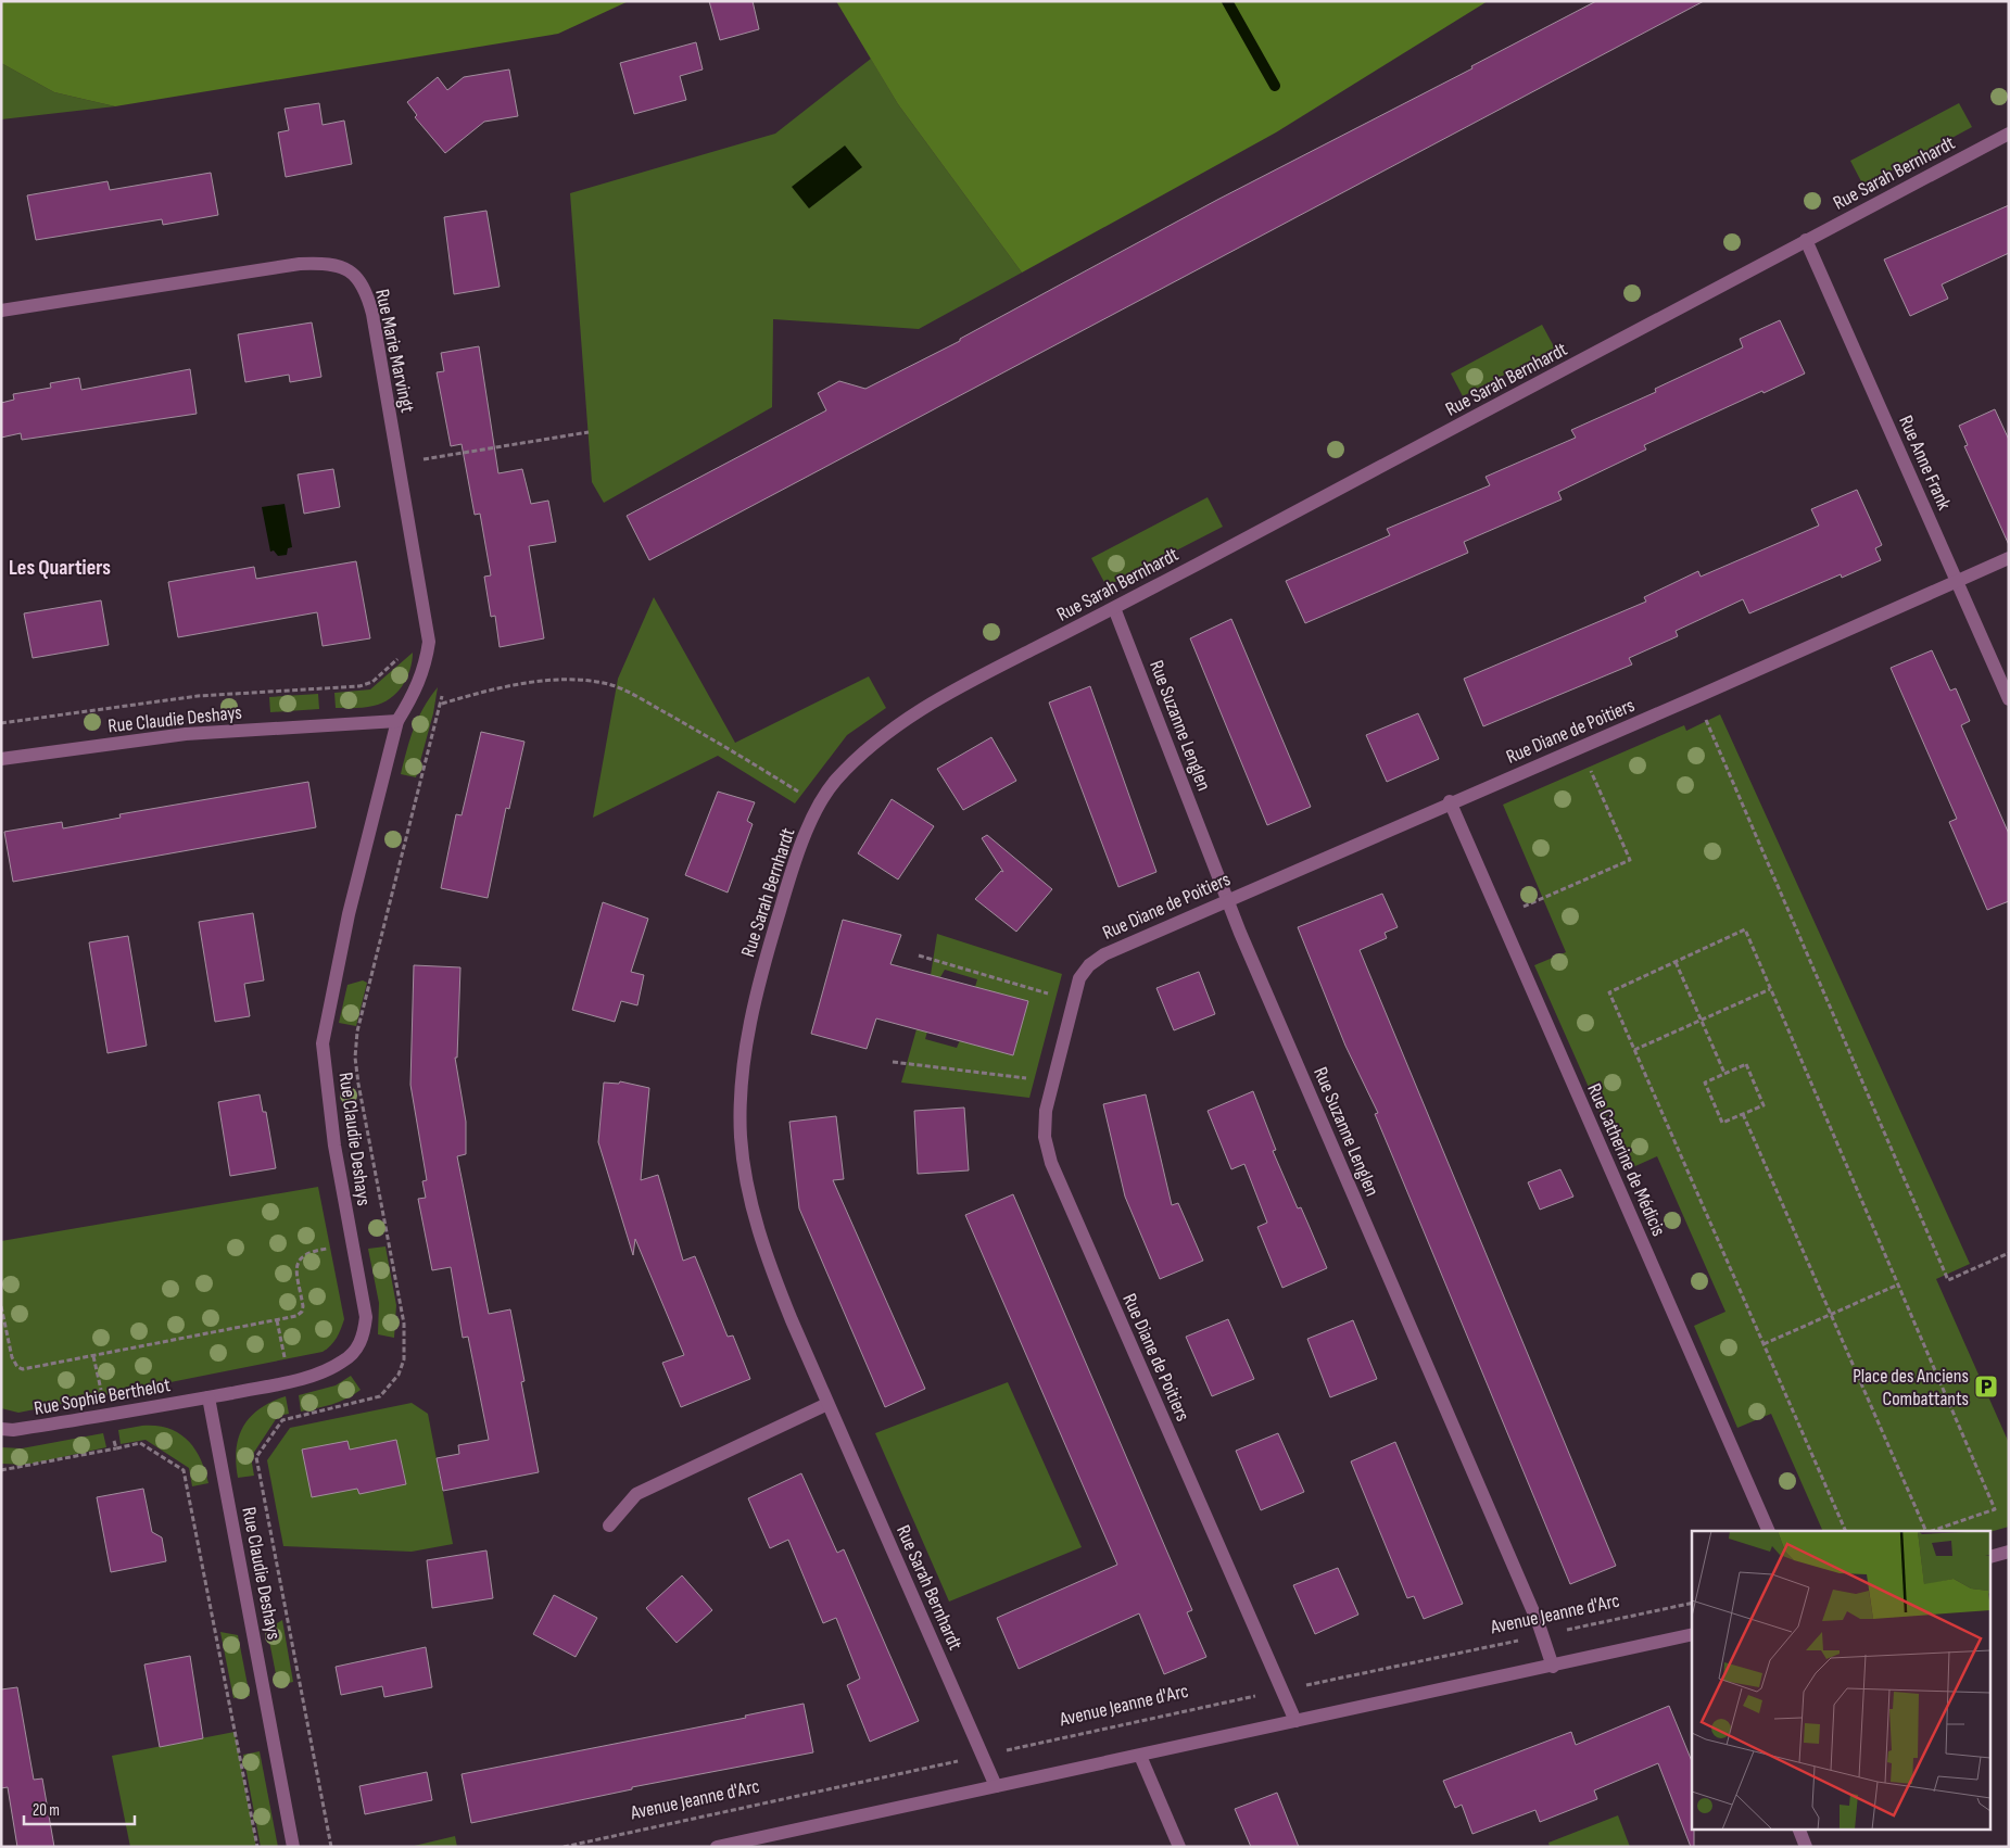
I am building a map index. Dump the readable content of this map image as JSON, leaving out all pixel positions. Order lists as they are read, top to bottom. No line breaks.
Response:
{"streets":{"street":["Rue Sarah Bernhardt","Rue Marie Marvingt","Rue Anne Frank","Rue Claudie Deshays","Rue Suzanne Lenglen","Rue Diane de Poitiers","Rue Catherine de Médicis","Rue Sophie Berthelot"],"path":["Avenue Jeanne d'Arc"]},"crossings":[["Rue Sarah Bernhardt","Rue Anne Frank"],["Rue Sarah Bernhardt","Rue Suzanne Lenglen"],["Rue Sarah Bernhardt","Avenue Jeanne d'Arc"],["Rue Marie Marvingt","Rue Claudie Deshays"],["Rue Anne Frank","Rue Diane de Poitiers"],["Rue Claudie Deshays","Rue Sophie Berthelot"],["Rue Suzanne Lenglen","Rue Diane de Poitiers"],["Rue Suzanne Lenglen","Avenue Jeanne d'Arc"],["Rue Diane de Poitiers","Rue Catherine de Médicis"],["Rue Diane de Poitiers","Avenue Jeanne d'Arc"]],"districts":["Les Quartiers"],"places":{"parking":["Place des Anciens Combattants"]},"scale_bar":"20 m"}
